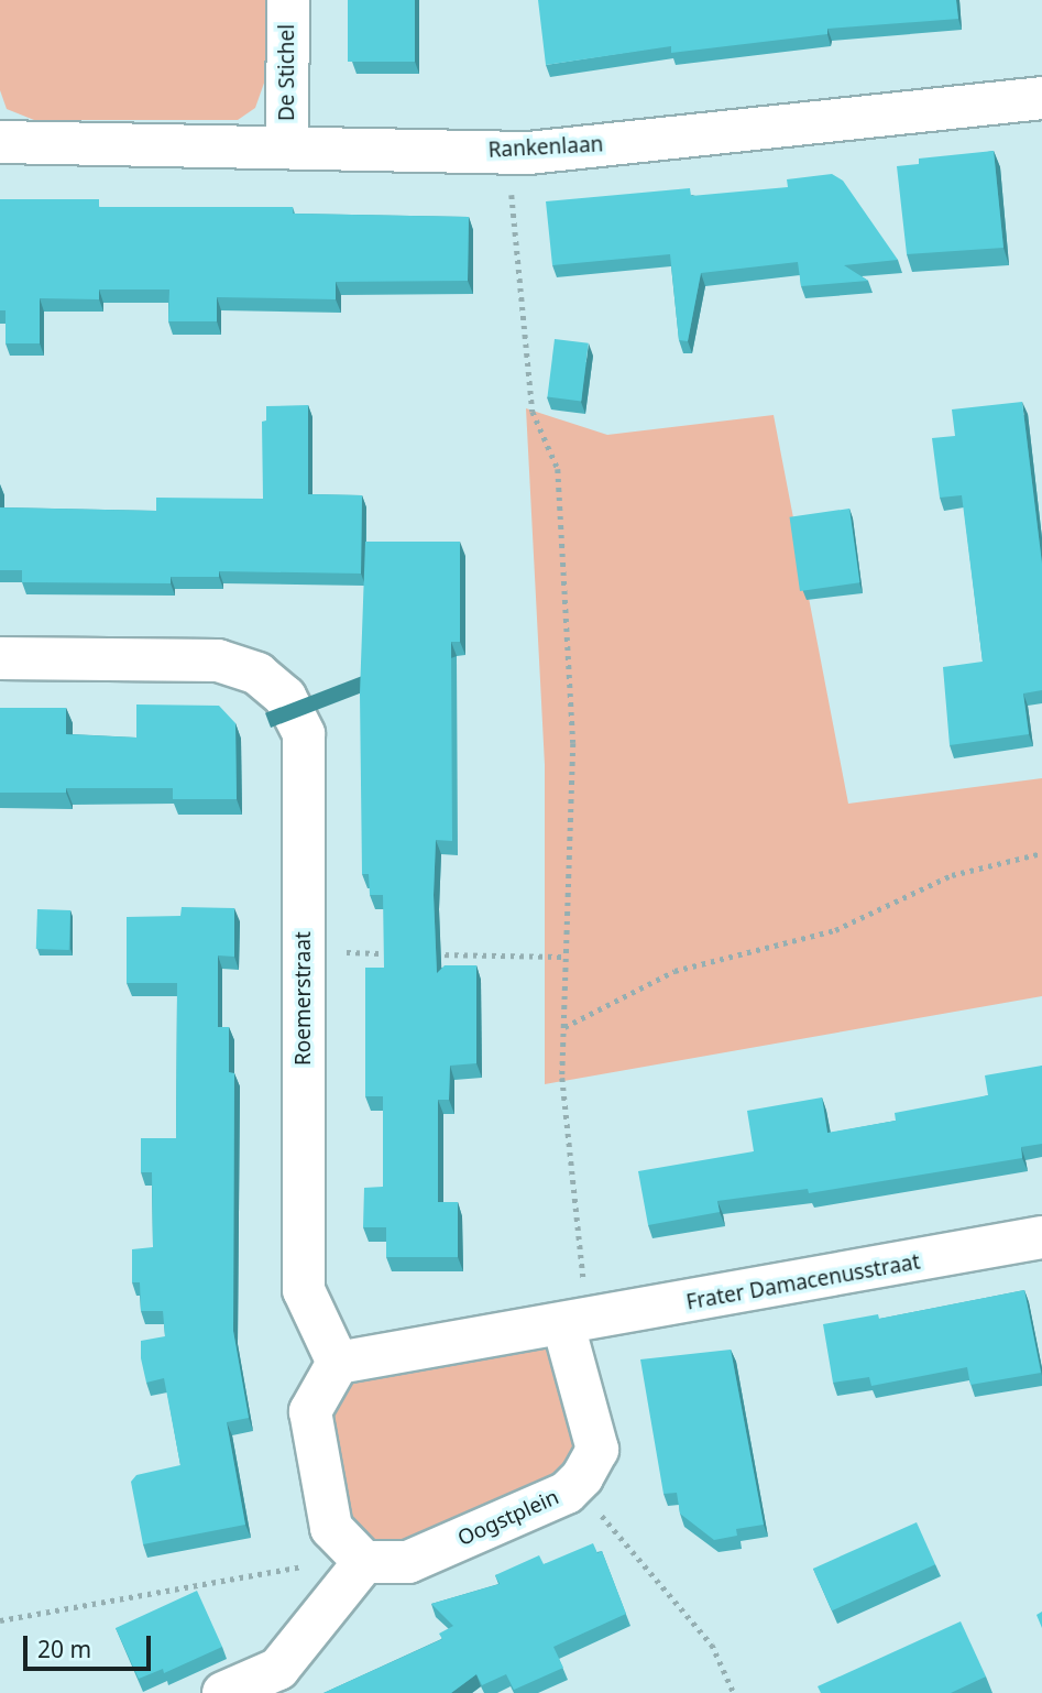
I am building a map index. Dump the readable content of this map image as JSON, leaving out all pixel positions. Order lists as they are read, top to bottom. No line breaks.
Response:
{"streets":{"street":["De Stichel","Rankenlaan","Roemerstraat","Frater Damacenusstraat","Oogstplein"]},"crossings":[["De Stichel","Rankenlaan"],["Frater Damacenusstraat","Oogstplein"]],"scale_bar":"20 m"}
